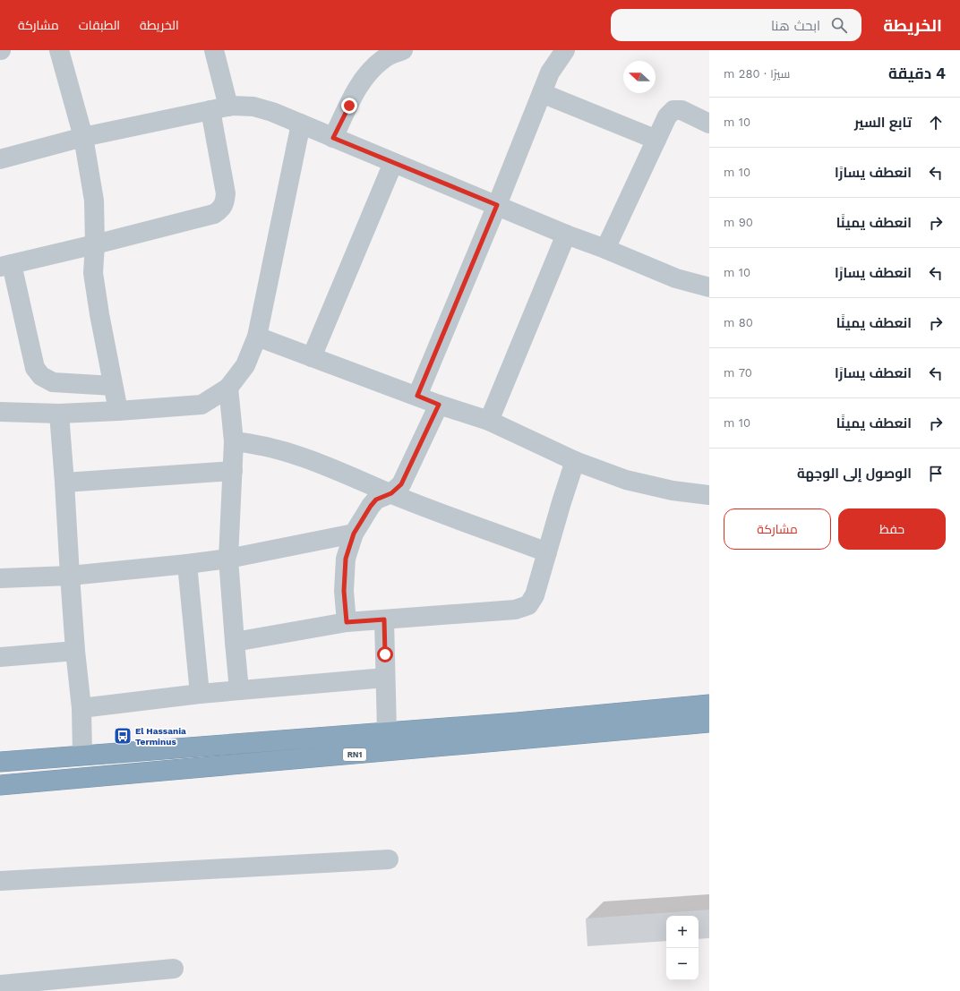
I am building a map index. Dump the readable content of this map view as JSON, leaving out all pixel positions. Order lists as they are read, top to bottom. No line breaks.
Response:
{"streets":{"highway":["RN1"]},"places":{"bus stop":["El Hassania Terminus"]},"north":"left","page":{"header":"الخريطة","search":"ابحث هنا","nav":["الخريطة","الطبقات","مشاركة"],"heading":["4 دقيقة","سيرًا · 280 m"],"list":[["تابع السير","10 m"],["انعطف يسارًا","10 m"],["انعطف يمينًا","90 m"],["انعطف يسارًا","10 m"],["انعطف يمينًا","80 m"],["انعطف يسارًا","70 m"],["انعطف يمينًا","10 m"],"الوصول إلى الوجهة"],"buttons":["حفظ","مشاركة"],"map_buttons":["+","−"]}}
